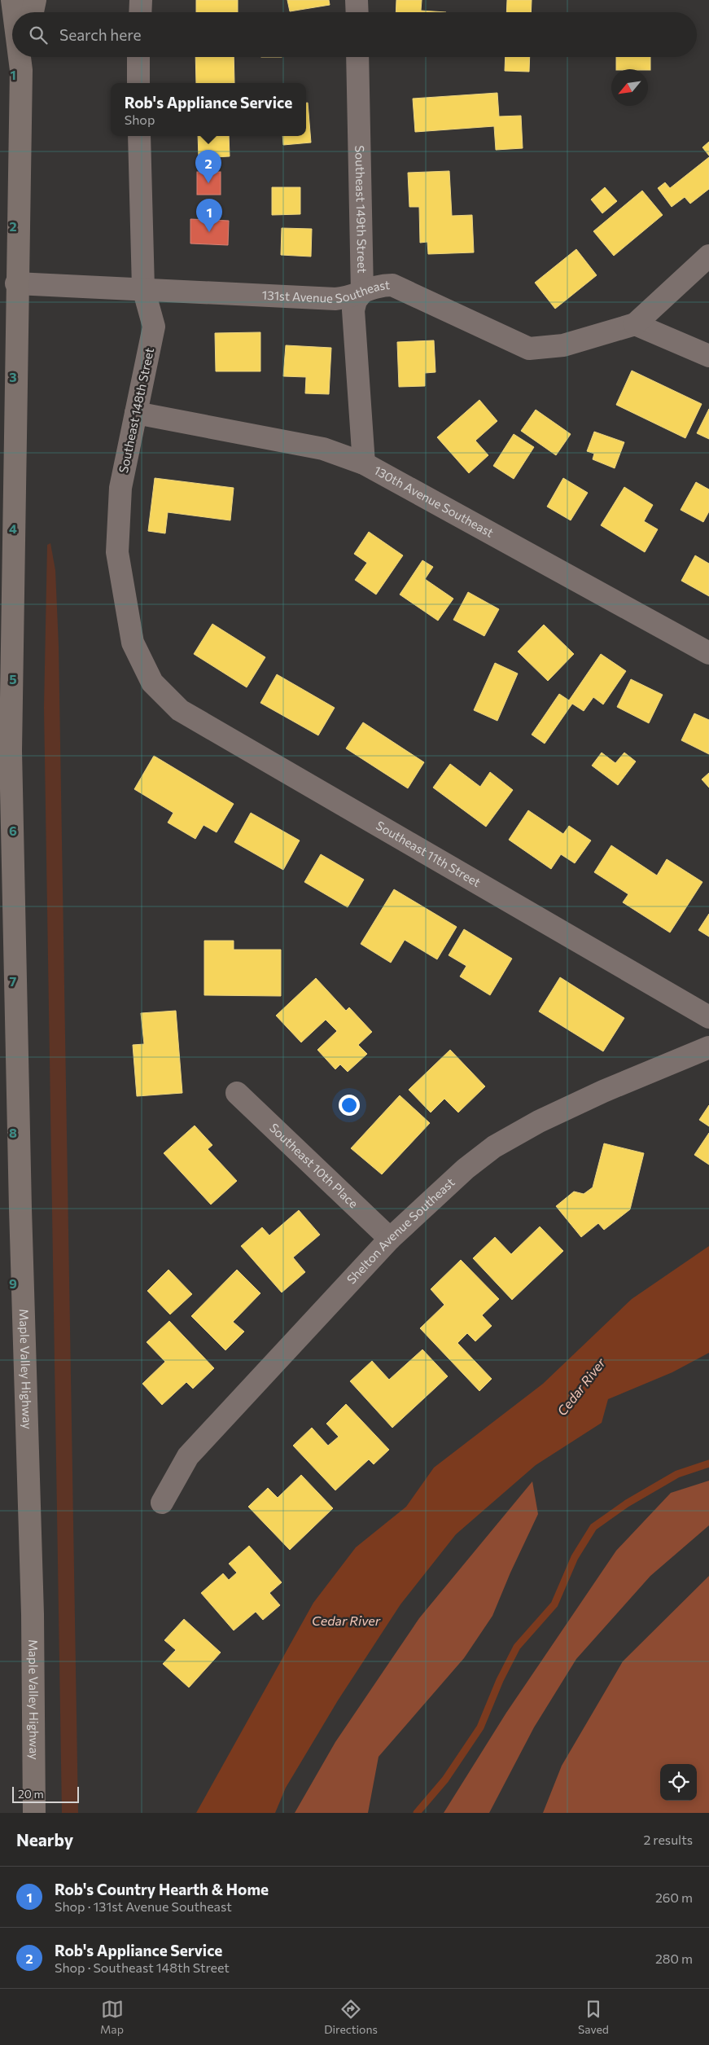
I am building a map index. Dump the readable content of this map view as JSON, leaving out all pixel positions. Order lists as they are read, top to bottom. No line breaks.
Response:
{"streets":{"main road":["Maple Valley Highway"],"street":["Southeast 149th Street","131st Avenue Southeast","Southeast 148th Street","130th Avenue Southeast","Southeast 11th Street","Southeast 10th Place","Shelton Avenue Southeast"]},"crossings":[["Southeast 149th Street","131st Avenue Southeast"],["Southeast 149th Street","130th Avenue Southeast"],["131st Avenue Southeast","Southeast 148th Street"],["131st Avenue Southeast","Maple Valley Highway"],["Southeast 148th Street","130th Avenue Southeast"],["Southeast 148th Street","Southeast 11th Street"],["Southeast 10th Place","Shelton Avenue Southeast"]],"water":["Cedar River"],"scale_bar":"20 m","north":"bottom left","page":{"search":"Search here","popup":["Rob's Appliance Service","Shop"],"pins":["2","1"],"scale":"20 m","heading":["Nearby","2 results"],"list":[{"mark":"1","name":"Rob's Country Hearth & Home","note":"Shop · 131st Avenue Southeast","value":"260 m"},{"mark":"2","name":"Rob's Appliance Service","note":"Shop · Southeast 148th Street","value":"280 m"}],"nav":["Map","Directions","Saved"]},"grid":{"rows":["1","2","3","4","5","6","7","8","9"]}}
